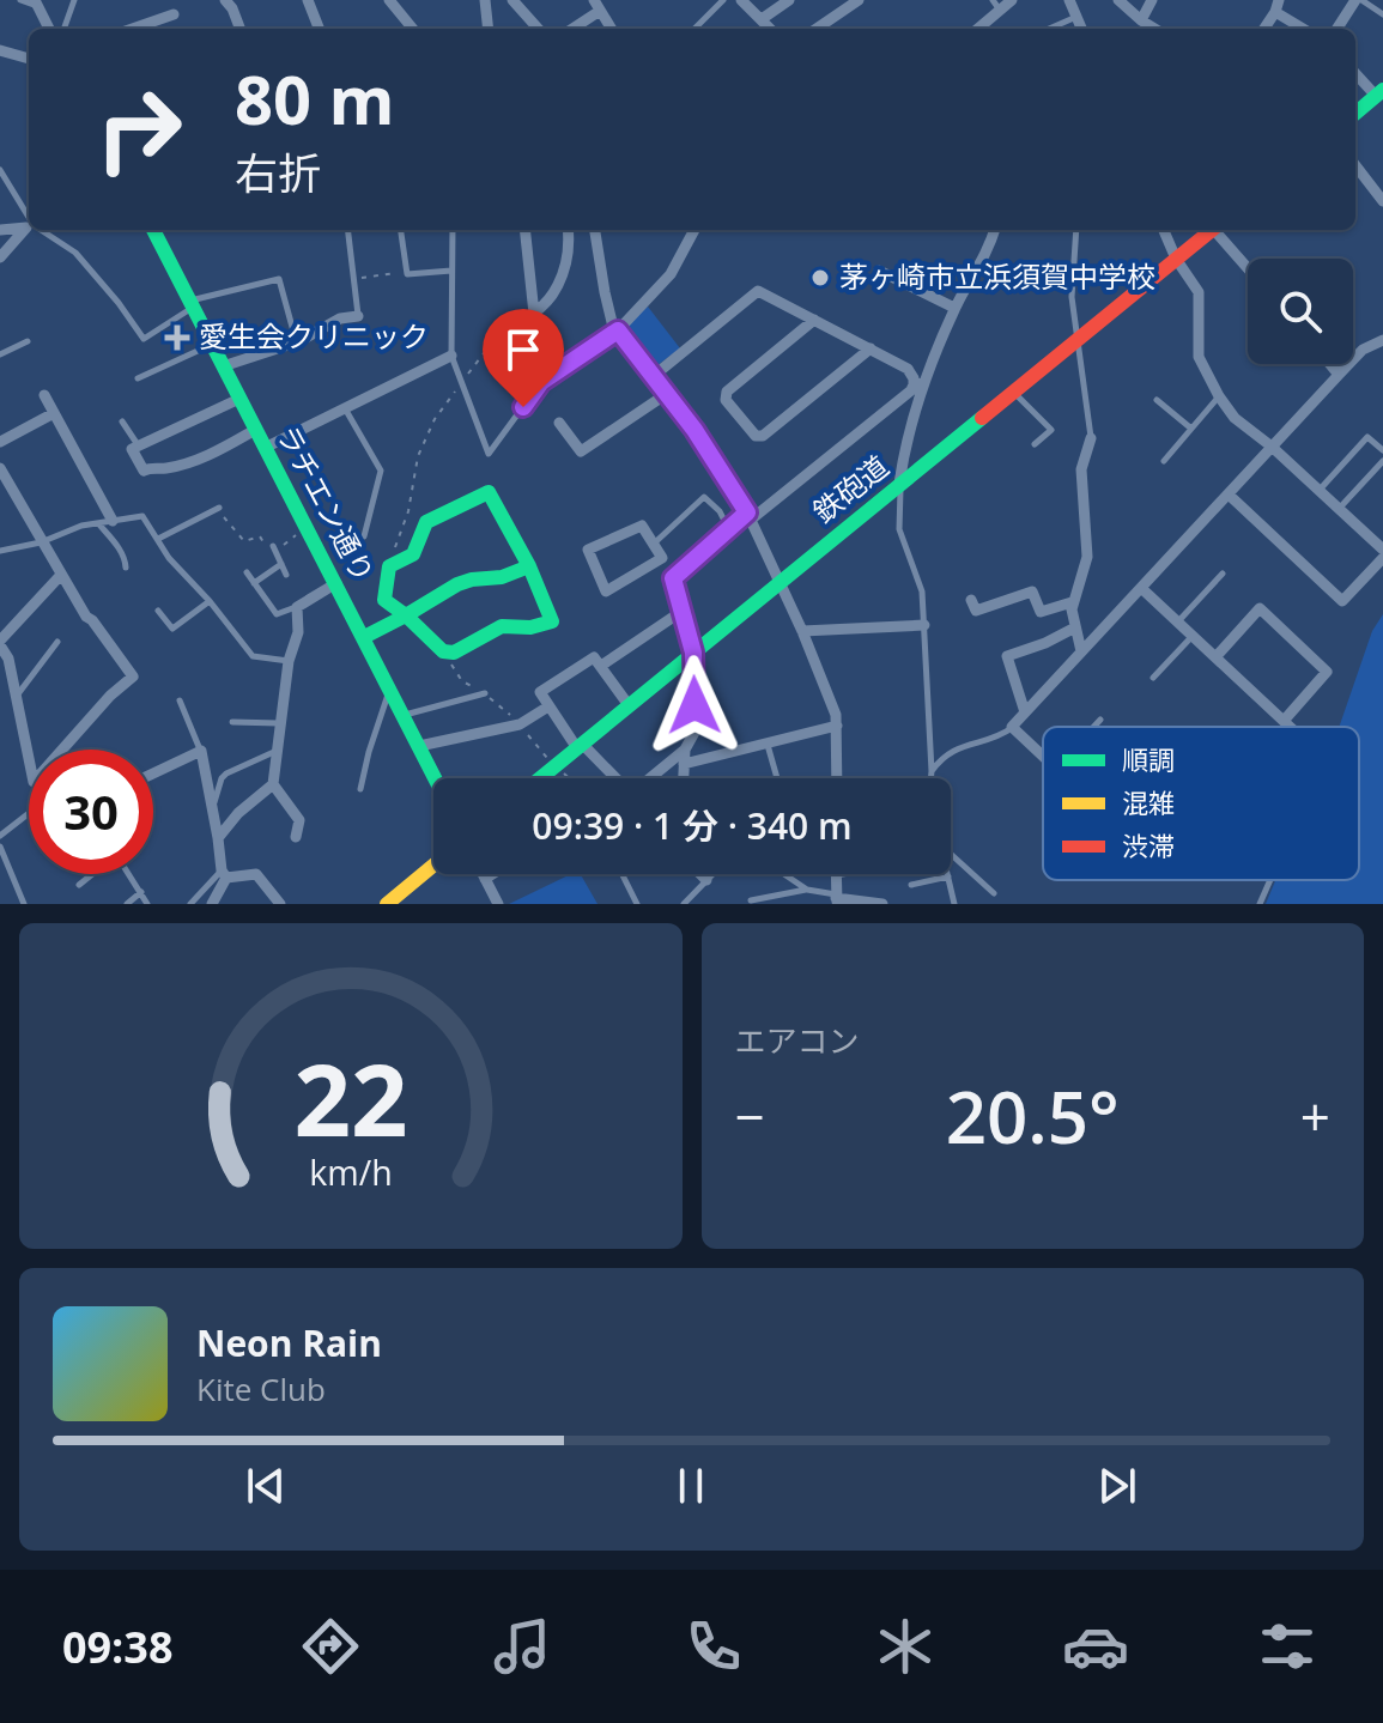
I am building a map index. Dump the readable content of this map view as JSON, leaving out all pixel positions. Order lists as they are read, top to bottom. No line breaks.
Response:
{"streets":{"street":["鉄砲道","ラチエン通り"]},"places":{"other":["茅ヶ崎市立浜須賀中学校"],"health":["愛生会クリニック"]},"legend":["順調","混雑","渋滞"],"page":{"turn":["80 m","右折"],"limit":"30","trip":"09:39 · 1 分 · 340 m","tile":"エアコン","heat":["−","20.5°","+"],"song":["Neon Rain","Kite Club"],"tabs":"09:38","gauge":["22","km/h"]}}
